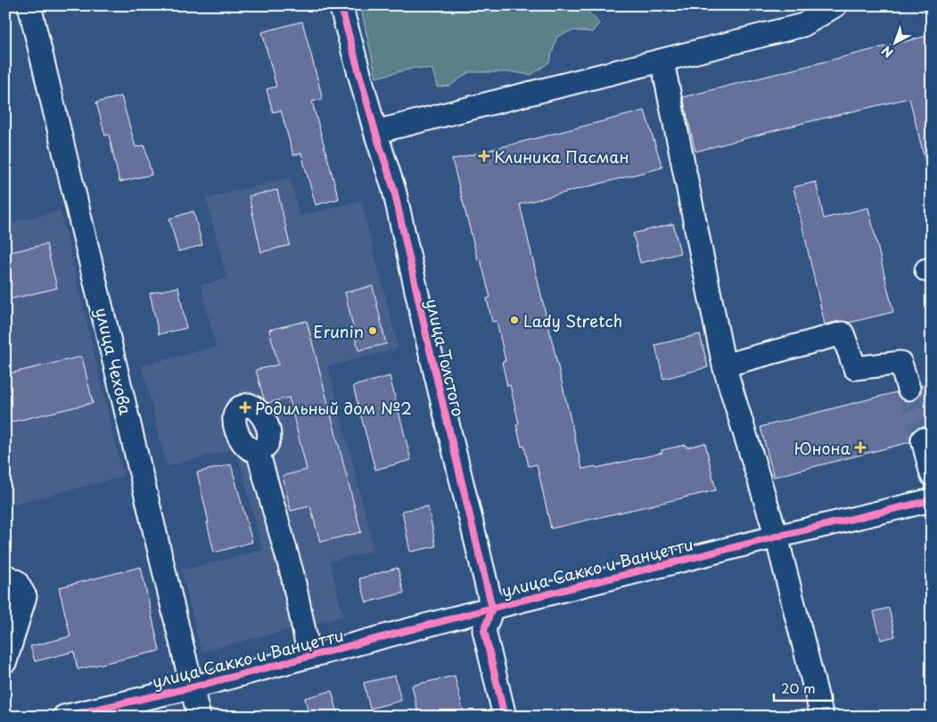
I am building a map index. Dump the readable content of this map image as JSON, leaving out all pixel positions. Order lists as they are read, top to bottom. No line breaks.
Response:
{"streets":{"street":["улица Толстого","улица Чехова","улица Сакко и Ванцетти"]},"crossings":[["улица Толстого","улица Сакко и Ванцетти"],["улица Чехова","улица Сакко и Ванцетти"]],"places":{"health":["Клиника Пасман","Родильный дом №2","Юнона"],"other":["Lady Stretch","Erunin"]},"scale_bar":"20 m","north":"bottom left"}
